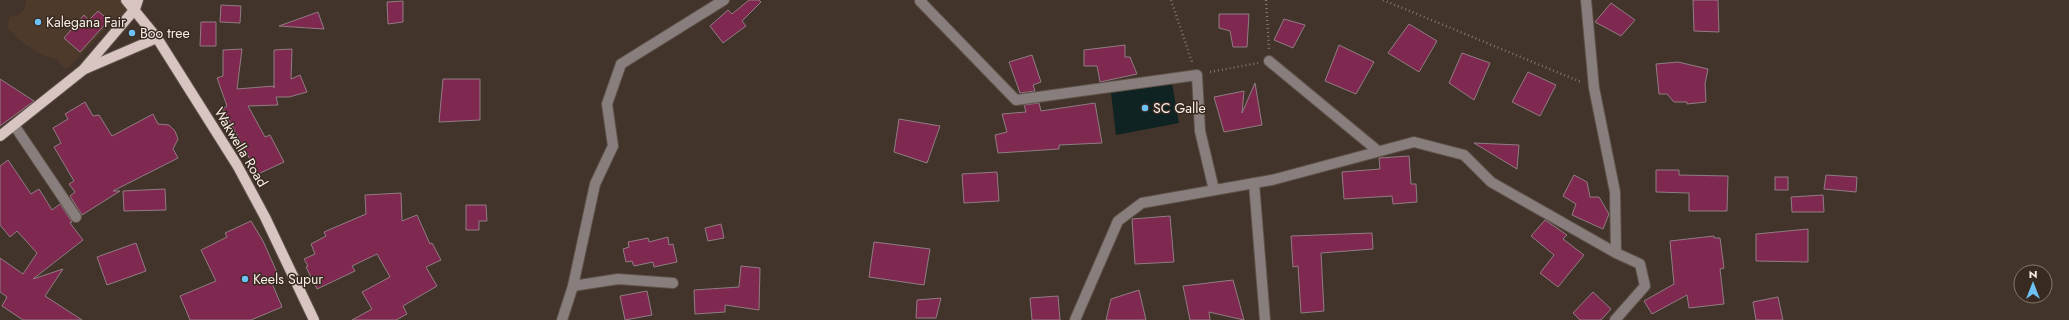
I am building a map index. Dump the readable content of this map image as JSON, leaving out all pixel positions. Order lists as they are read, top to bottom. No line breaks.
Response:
{"streets":{"main road":["Wakwella Road"]},"places":["Kalegana Fair","Boo tree","SC Galle","Keels Supur"],"north":"top"}
